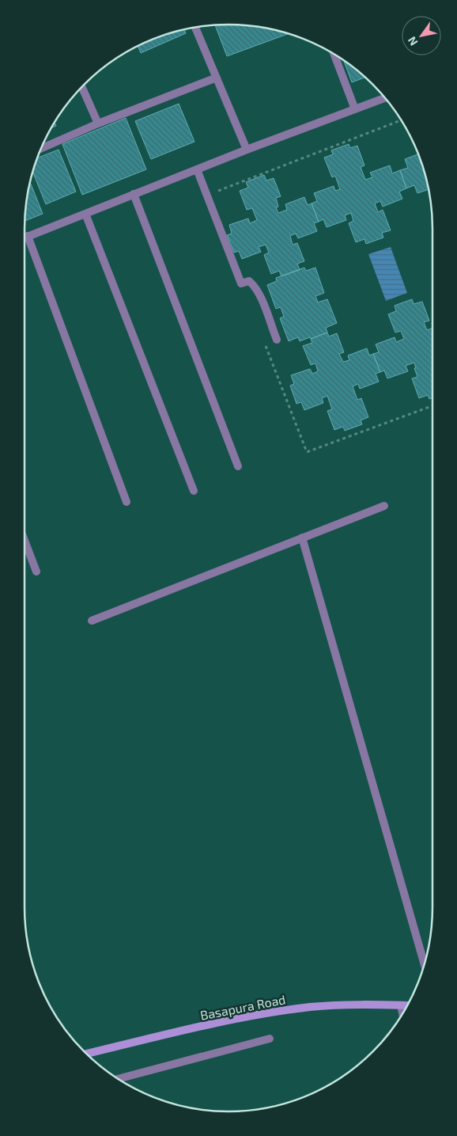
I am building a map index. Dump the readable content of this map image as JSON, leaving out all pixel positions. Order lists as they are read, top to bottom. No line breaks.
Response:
{"streets":{"street":["Basapura Road"]},"north":"bottom left"}
